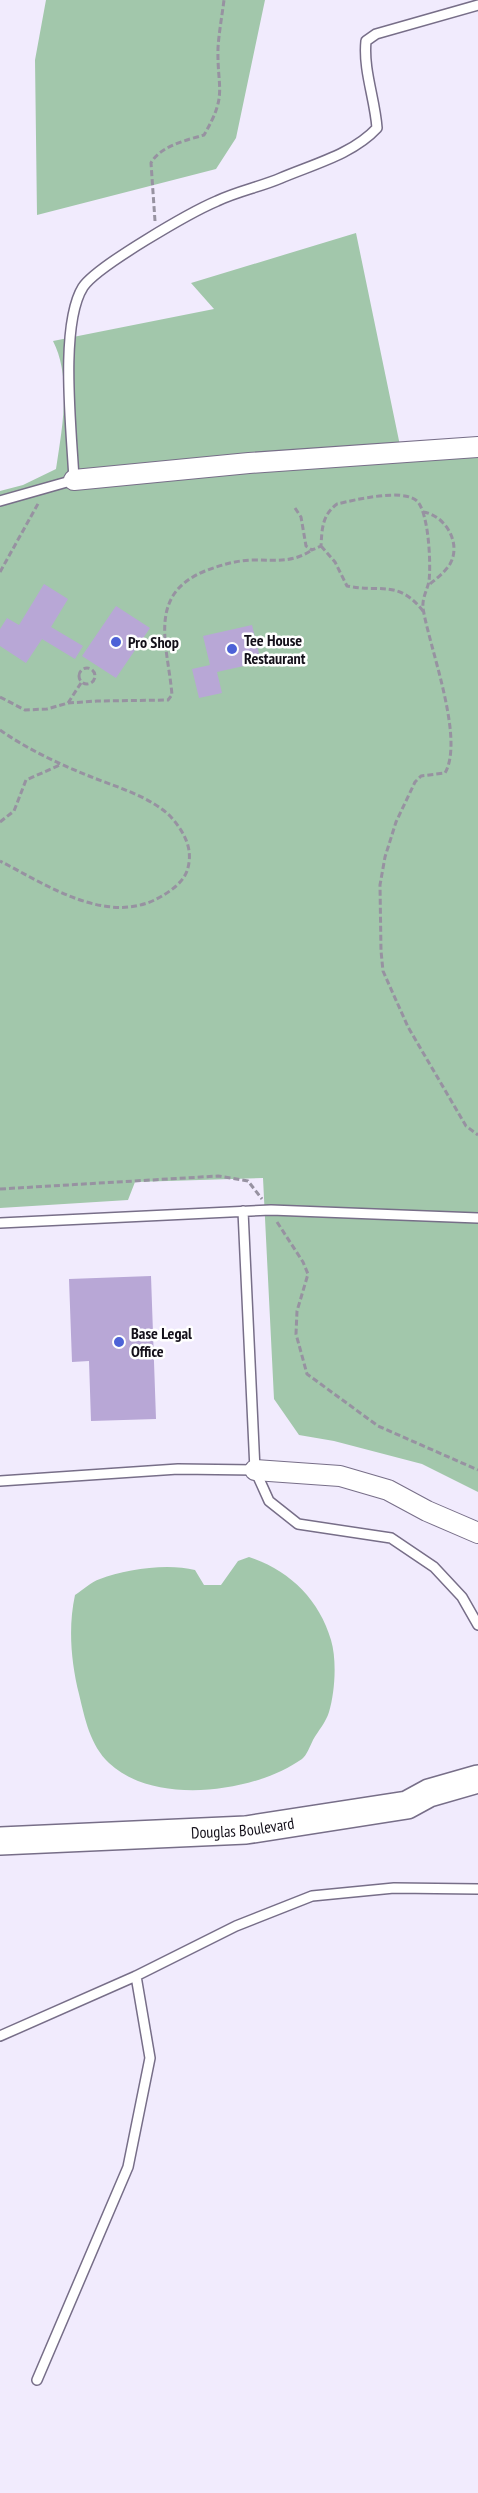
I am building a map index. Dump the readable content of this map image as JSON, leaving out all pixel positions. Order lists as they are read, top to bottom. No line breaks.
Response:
{"streets":{"street":["Douglas Boulevard"]},"places":["Pro Shop","Tee House Restaurant","Base Legal Office"]}
